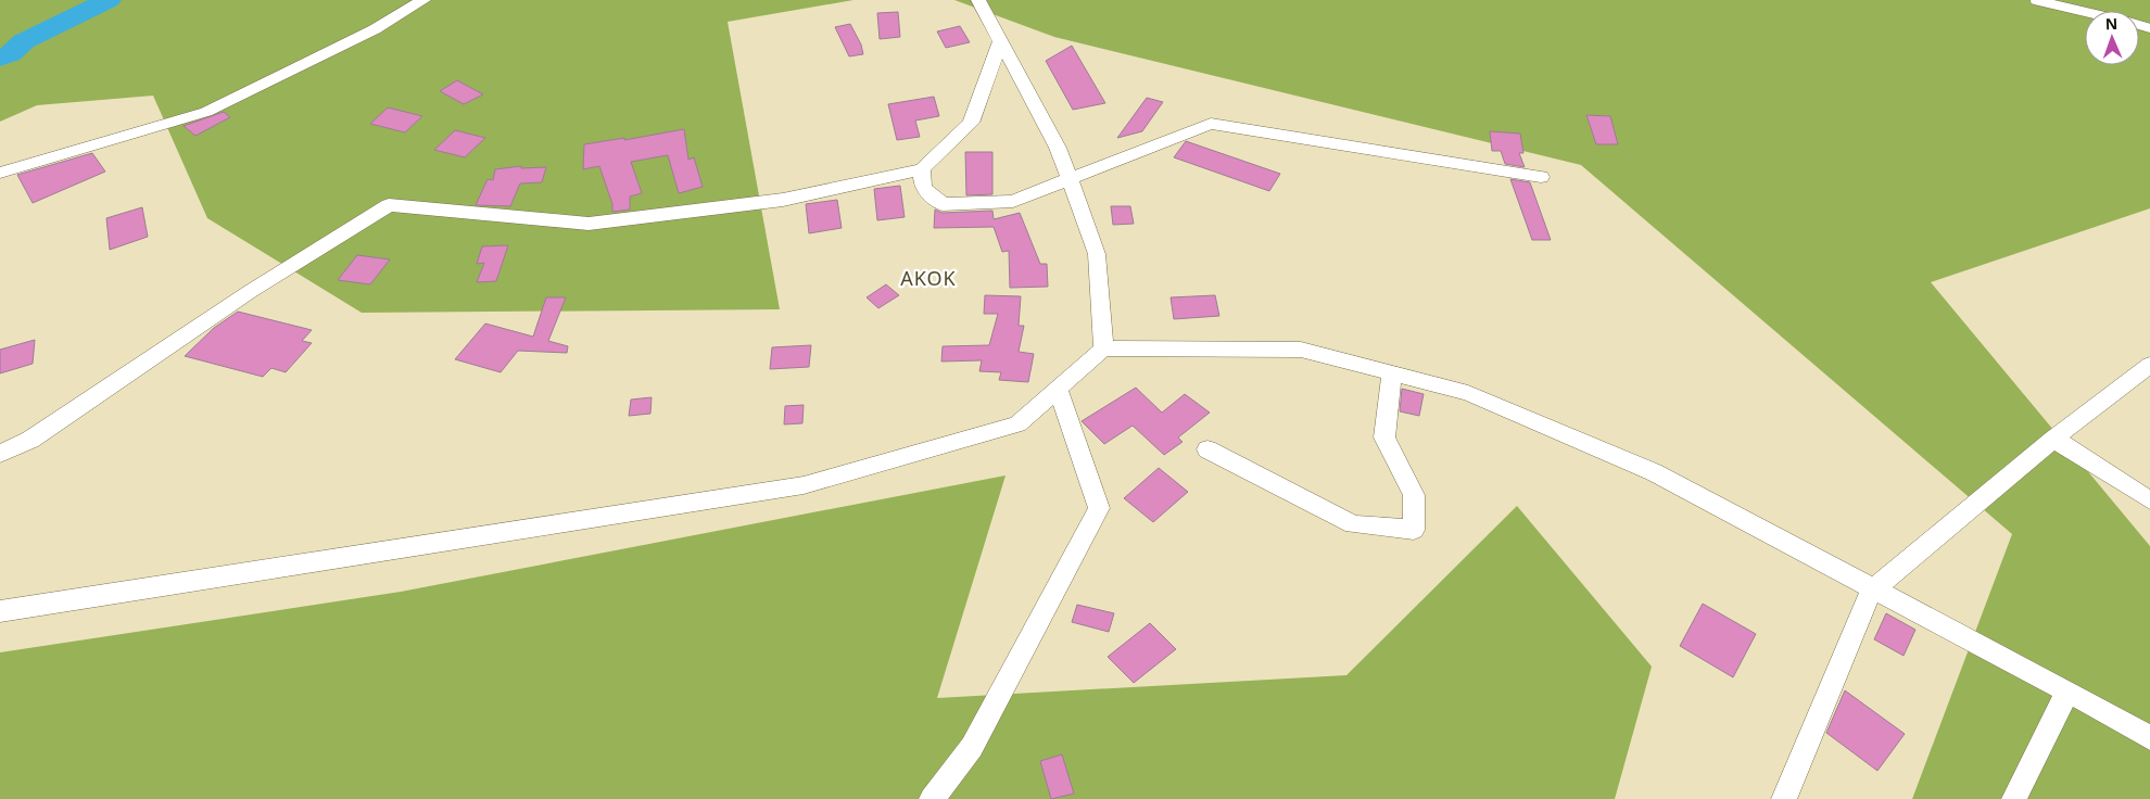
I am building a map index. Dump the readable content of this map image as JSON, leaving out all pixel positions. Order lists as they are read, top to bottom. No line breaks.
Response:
{"districts":["AKOK"],"north":"top"}
